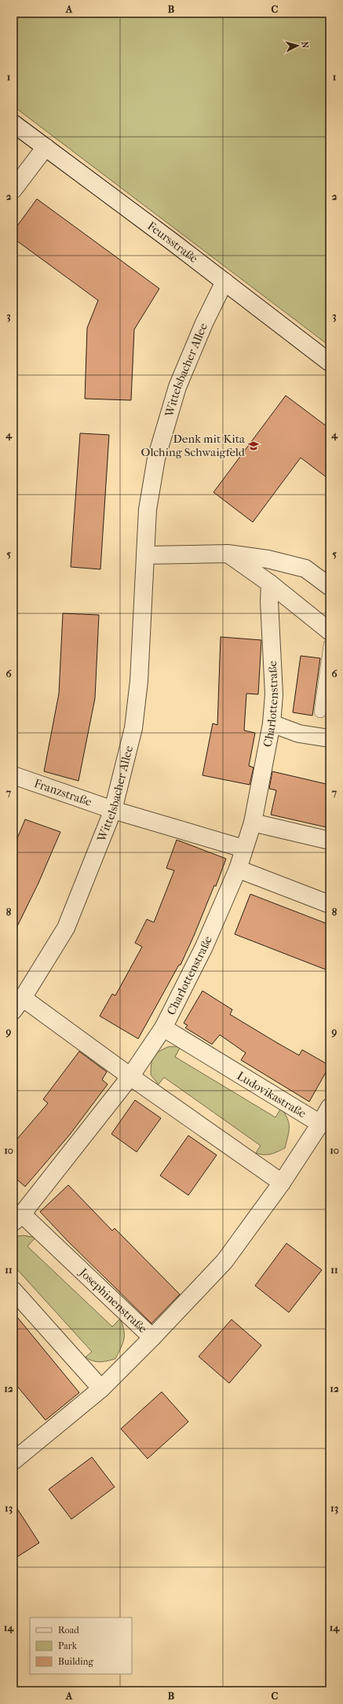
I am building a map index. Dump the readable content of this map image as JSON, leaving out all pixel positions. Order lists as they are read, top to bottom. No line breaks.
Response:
{"streets":{"street":["Feursstraße","Wittelsbacher Allee","Charlottenstraße","Franzstraße","Ludovikastraße","Josephinenstraße"]},"crossings":[["Feursstraße","Wittelsbacher Allee"],["Wittelsbacher Allee","Franzstraße"],["Charlottenstraße","Ludovikastraße"],["Ludovikastraße","Josephinenstraße"]],"places":{"school or university":["Denk mit Kita Olching Schwaigfeld"]},"legend":["Road","Park","Building"],"north":"right","grid":{"columns":["A","B","C"],"rows":["1","2","3","4","5","6","7","8","9","10","11","12","13","14"]}}
